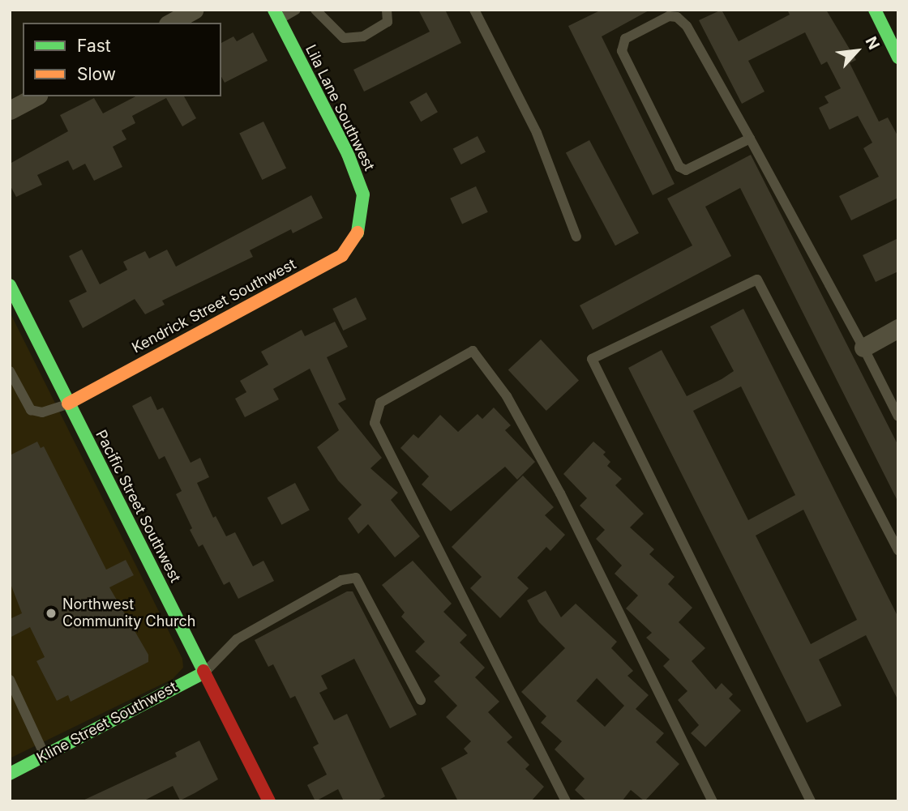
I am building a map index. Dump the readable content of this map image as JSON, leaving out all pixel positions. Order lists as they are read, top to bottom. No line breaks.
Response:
{"streets":{"street":["Lila Lane Southwest","Kendrick Street Southwest","Pacific Street Southwest","Kline Street Southwest"]},"crossings":[["Lila Lane Southwest","Kendrick Street Southwest"],["Kendrick Street Southwest","Pacific Street Southwest"],["Pacific Street Southwest","Kline Street Southwest"]],"places":["Northwest Community Church"],"legend":["Fast","Slow"],"north":"top right"}
